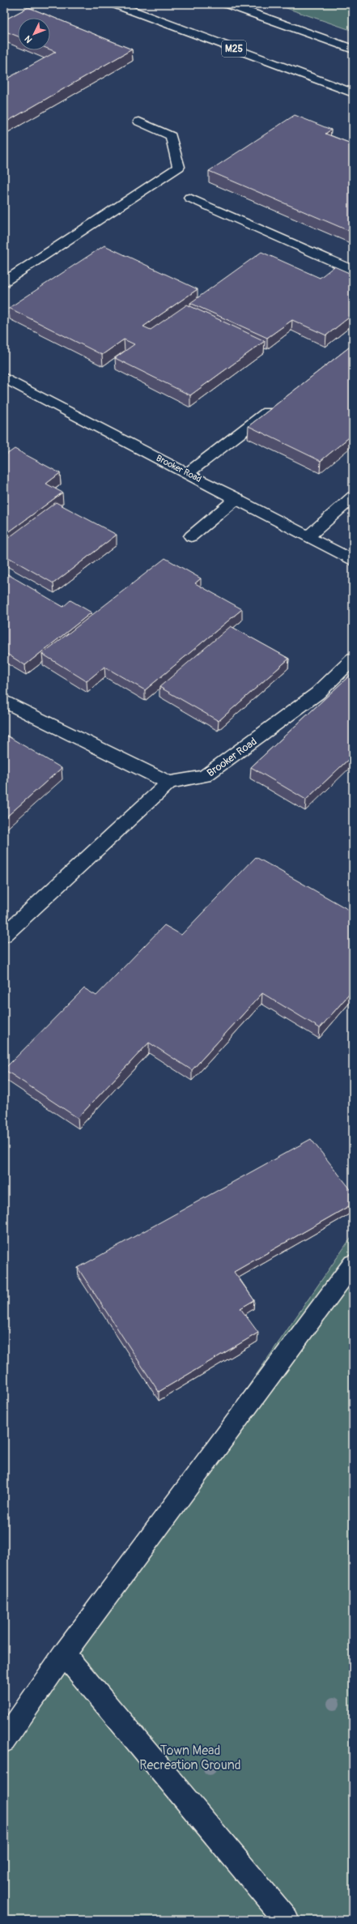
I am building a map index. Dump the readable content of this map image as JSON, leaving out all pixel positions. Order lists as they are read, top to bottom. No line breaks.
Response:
{"streets":{"main road":["M25","Brooker Road"]},"parks":["Town Mead Recreation Ground"],"north":"bottom left"}
